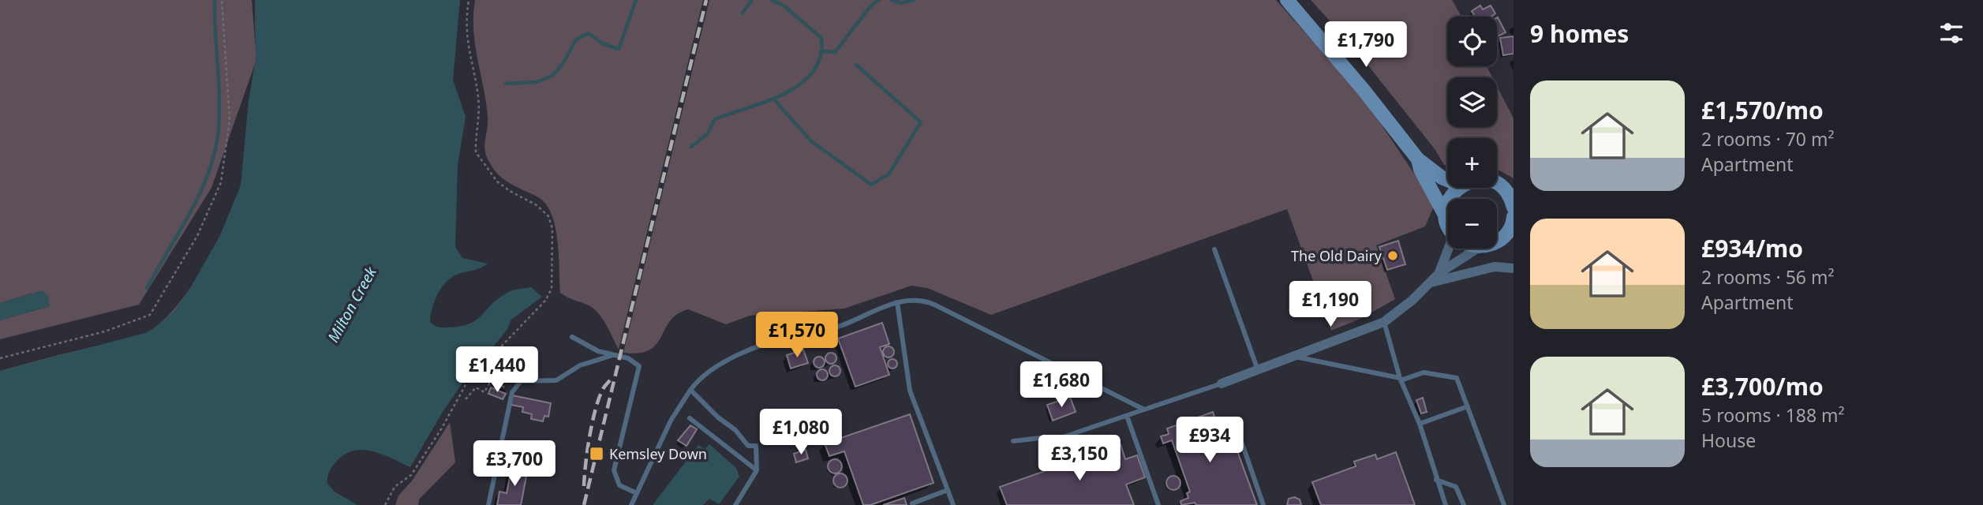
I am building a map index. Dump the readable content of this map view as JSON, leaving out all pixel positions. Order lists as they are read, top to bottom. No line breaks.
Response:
{"water":["Milton Creek"],"places":{"other":["The Old Dairy"],"transit":["Kemsley Down"]},"page":{"heading":"9 homes","map_buttons":["+","−"],"price":["£1,790","£1,190","£1,570","£1,440","£1,680","£1,080","£934","£3,150","£3,700"],"list":[{"name":"£1,570/mo","note":"2 rooms · 70 m² · Apartment"},{"name":"£934/mo","note":"2 rooms · 56 m² · Apartment"},{"name":"£3,700/mo","note":"5 rooms · 188 m² · House"}]}}
